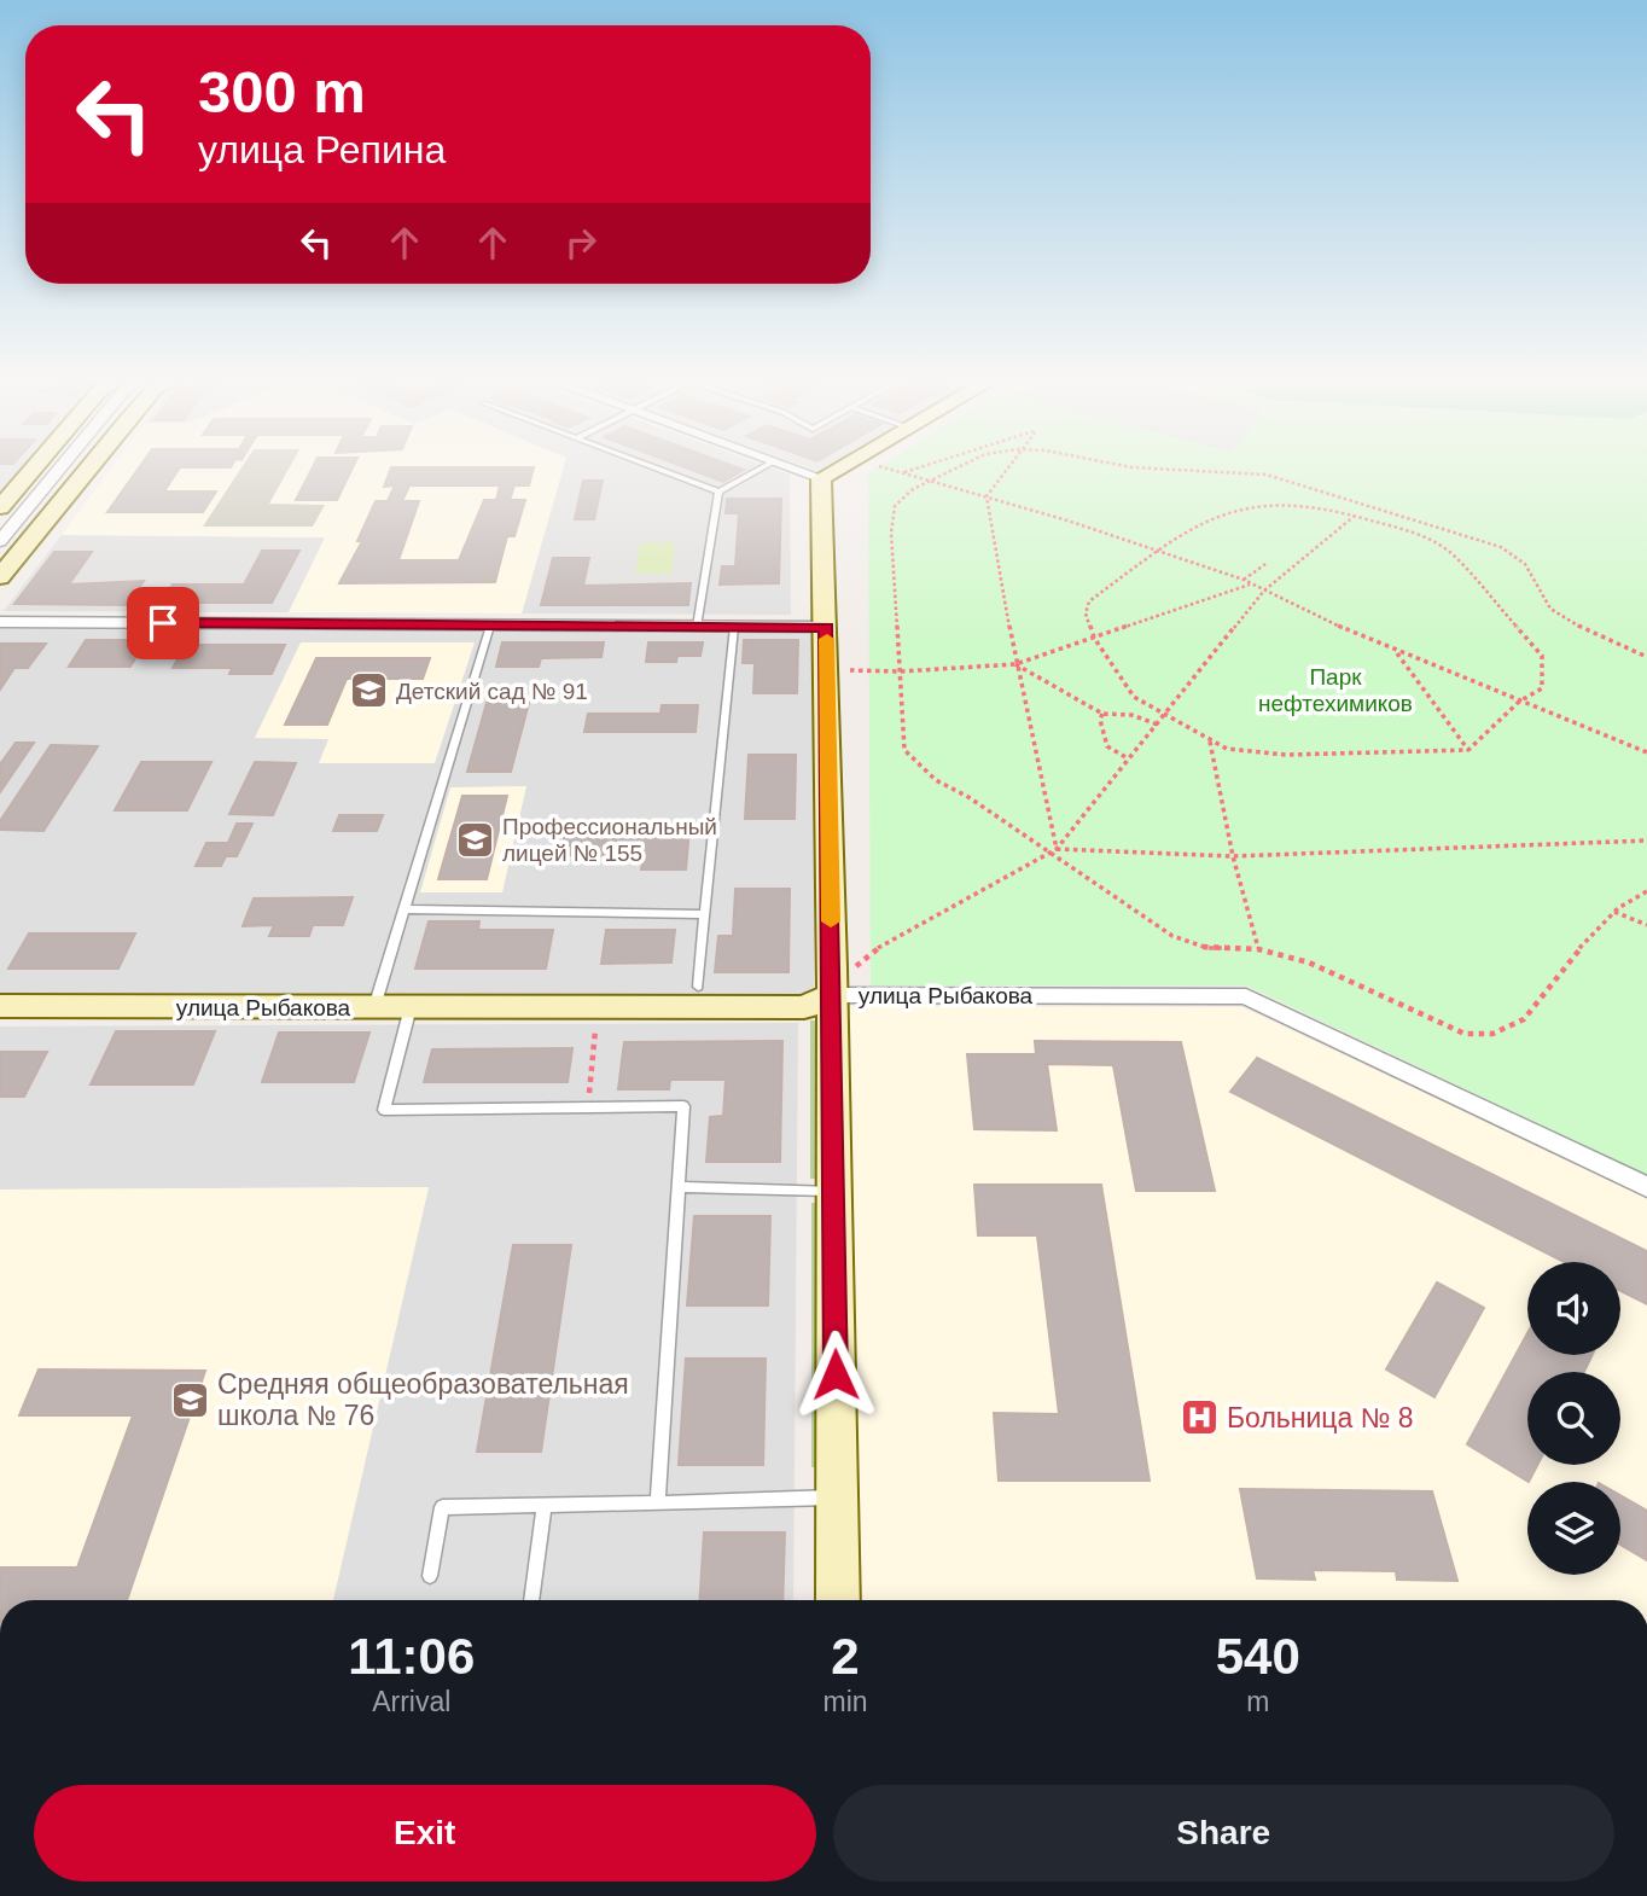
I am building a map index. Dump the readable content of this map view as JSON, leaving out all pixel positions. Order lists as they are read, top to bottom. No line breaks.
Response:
{"streets":{"street":["улица Рыбакова"]},"parks":["Парк нефтехимиков"],"places":{"school or university":["Детский сад № 91","Профессиональный лицей № 155","Средняя общеобразовательная школа № 76"],"hospital":["Больница № 8"]},"page":{"turn":["300 m","улица Репина"],"eta":["11:06","Arrival","2","min","540","m"],"buttons":["Exit","Share"]}}
